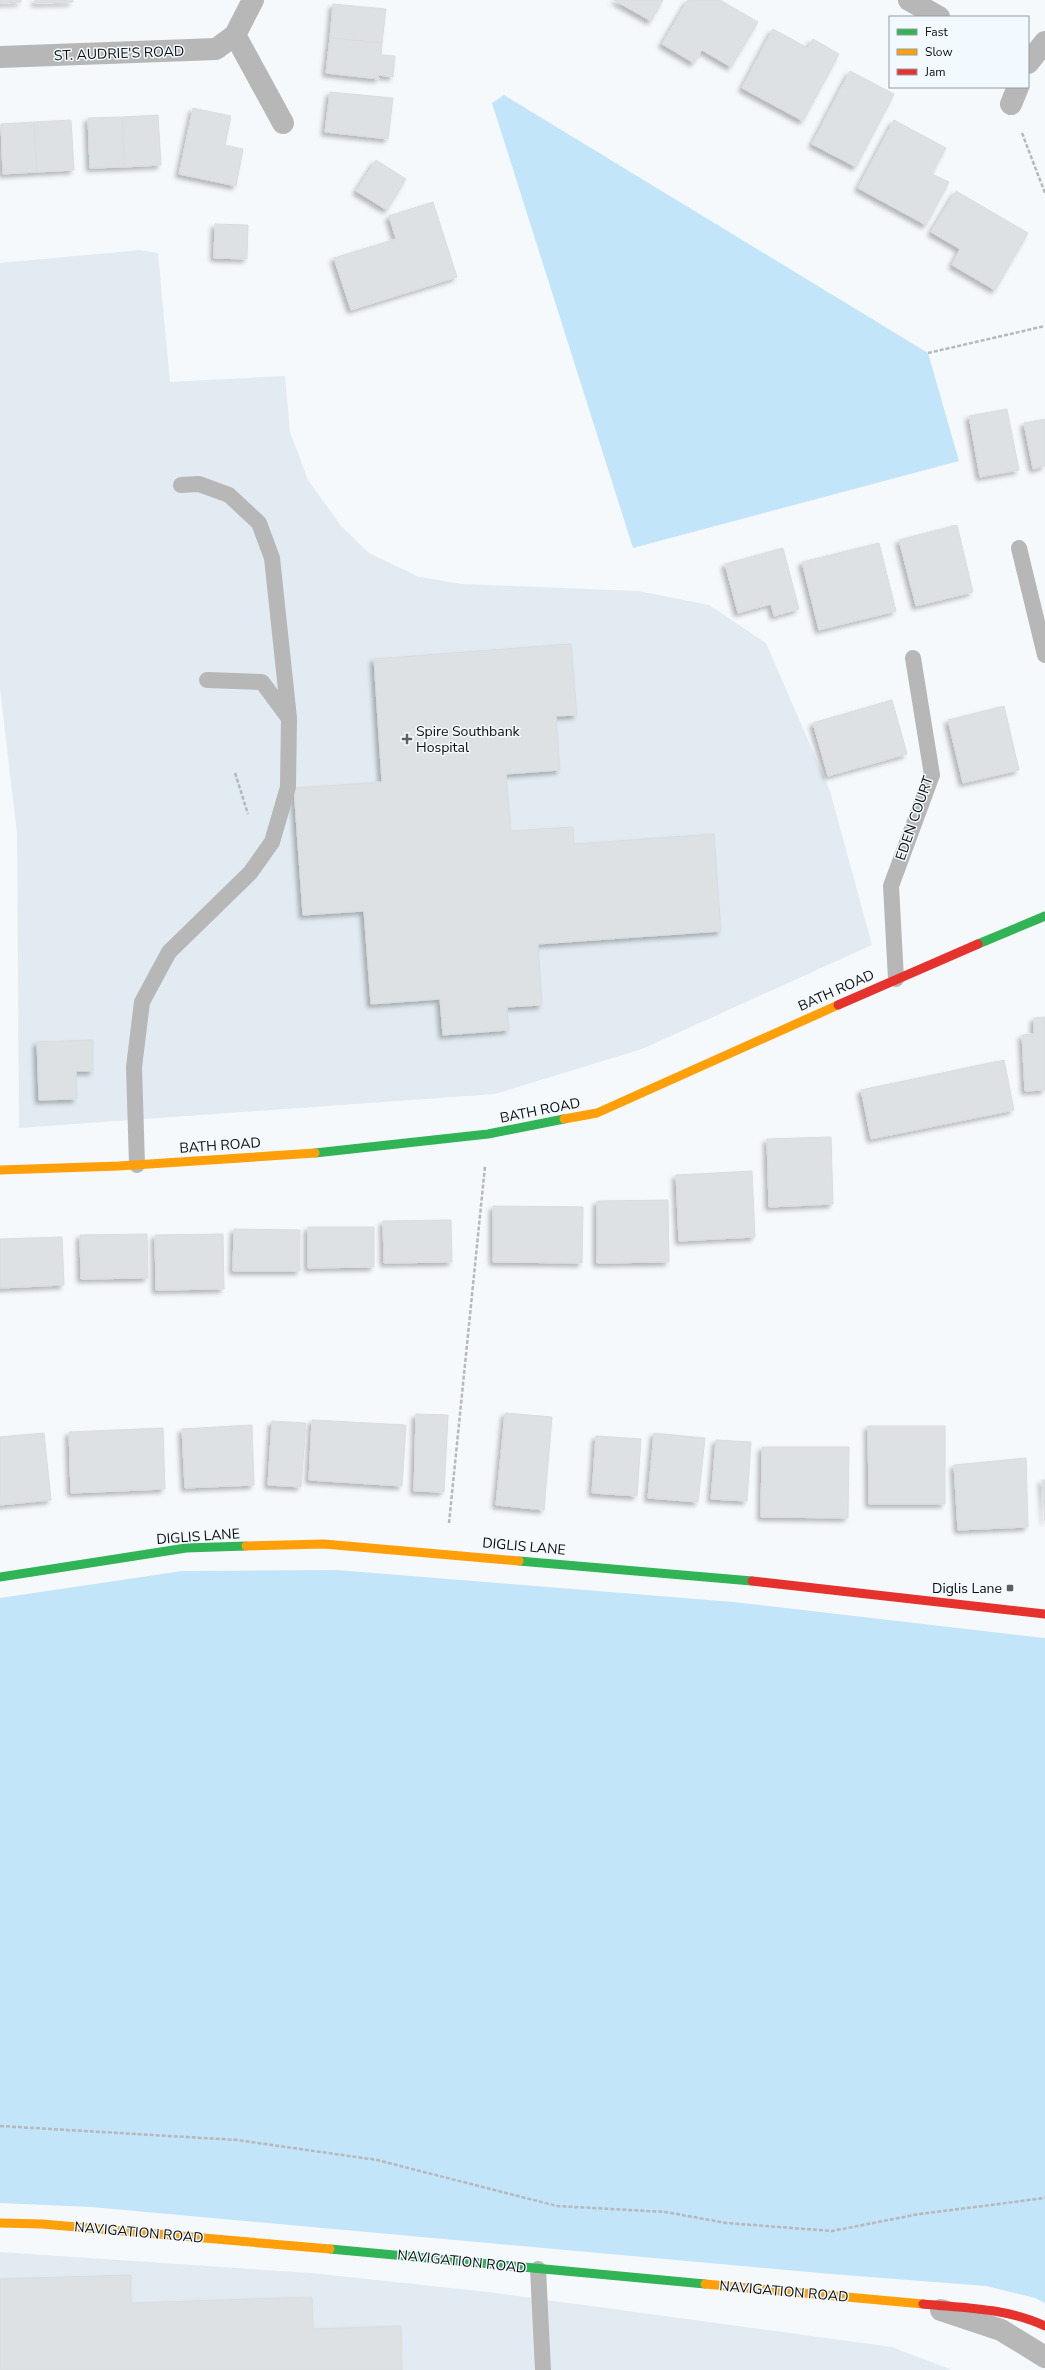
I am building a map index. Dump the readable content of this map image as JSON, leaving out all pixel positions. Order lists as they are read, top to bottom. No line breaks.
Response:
{"streets":{"street":["ST. AUDRIE'S ROAD","BATH ROAD","DIGLIS LANE","NAVIGATION ROAD"],"lane":["EDEN COURT"]},"crossings":[["EDEN COURT","BATH ROAD"]],"places":{"health":["Spire Southbank Hospital"],"transit":["Diglis Lane"]},"legend":["Fast","Slow","Jam"]}
